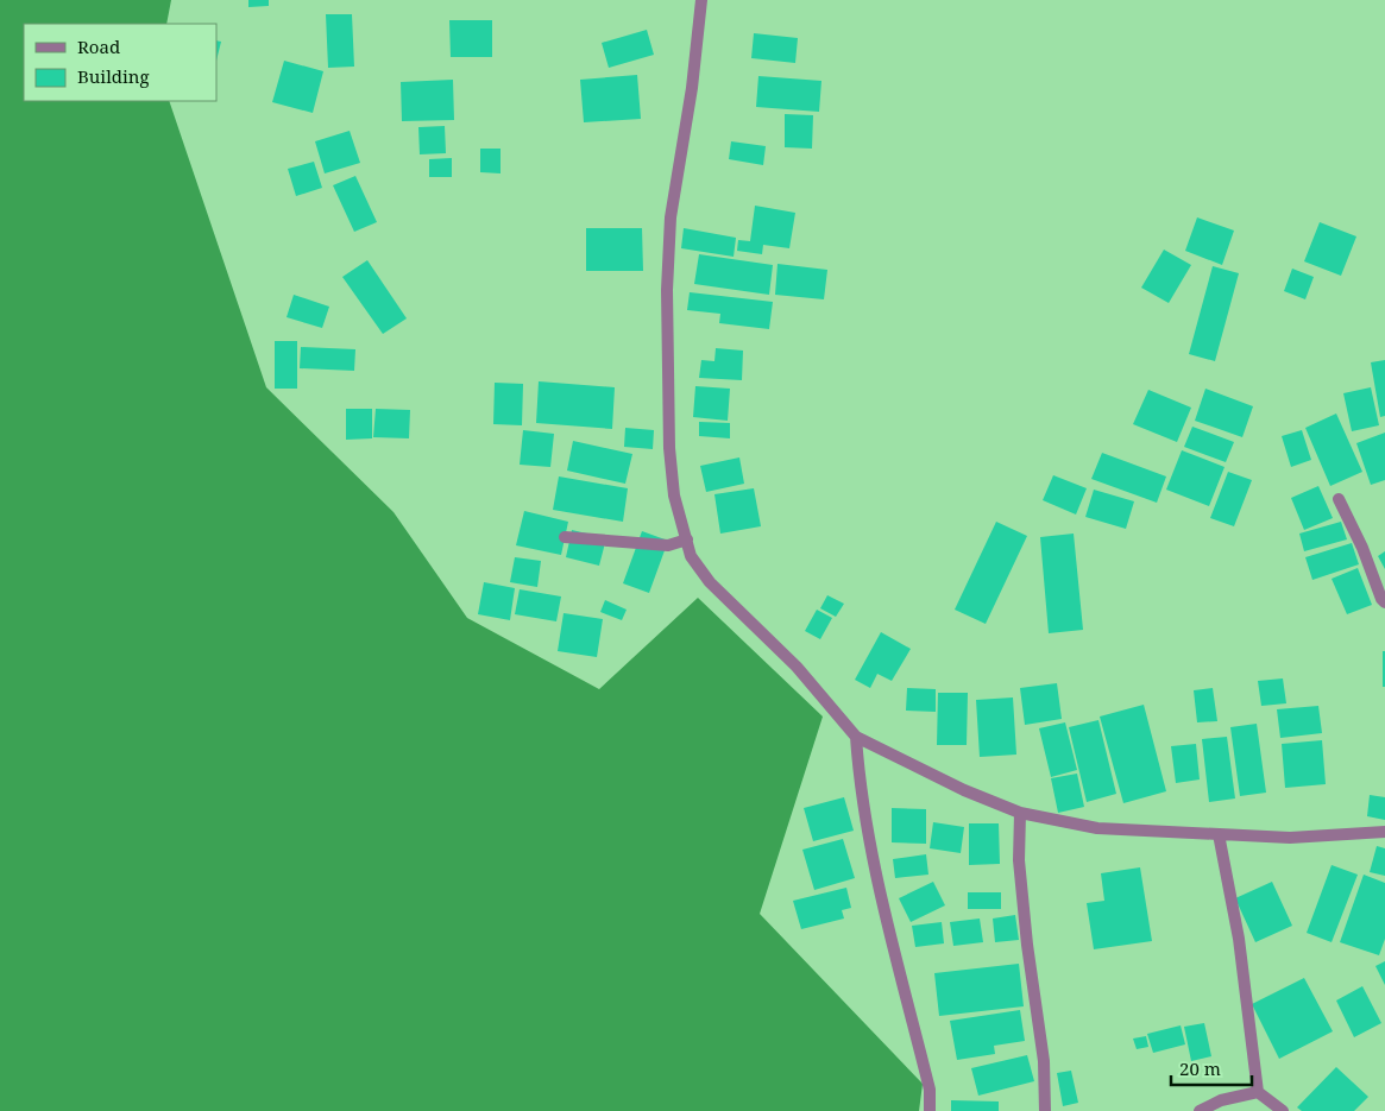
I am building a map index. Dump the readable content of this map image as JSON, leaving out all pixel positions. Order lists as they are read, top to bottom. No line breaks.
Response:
{"legend":["Road","Building"],"scale_bar":"20 m"}
